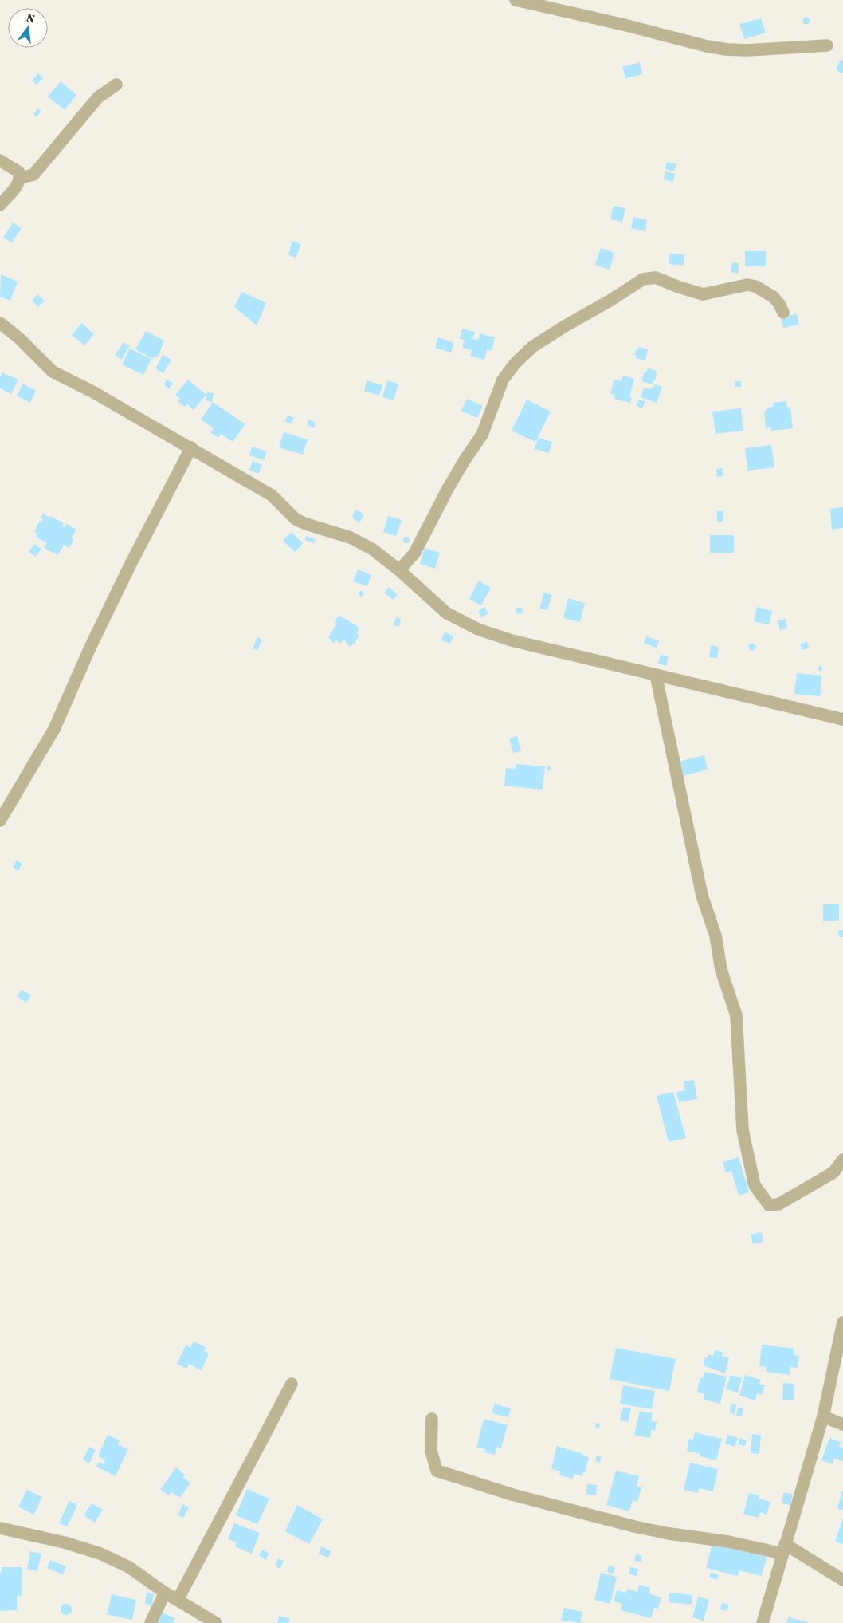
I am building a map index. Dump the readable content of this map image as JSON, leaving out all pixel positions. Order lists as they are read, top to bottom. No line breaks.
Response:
{"north":"top"}
